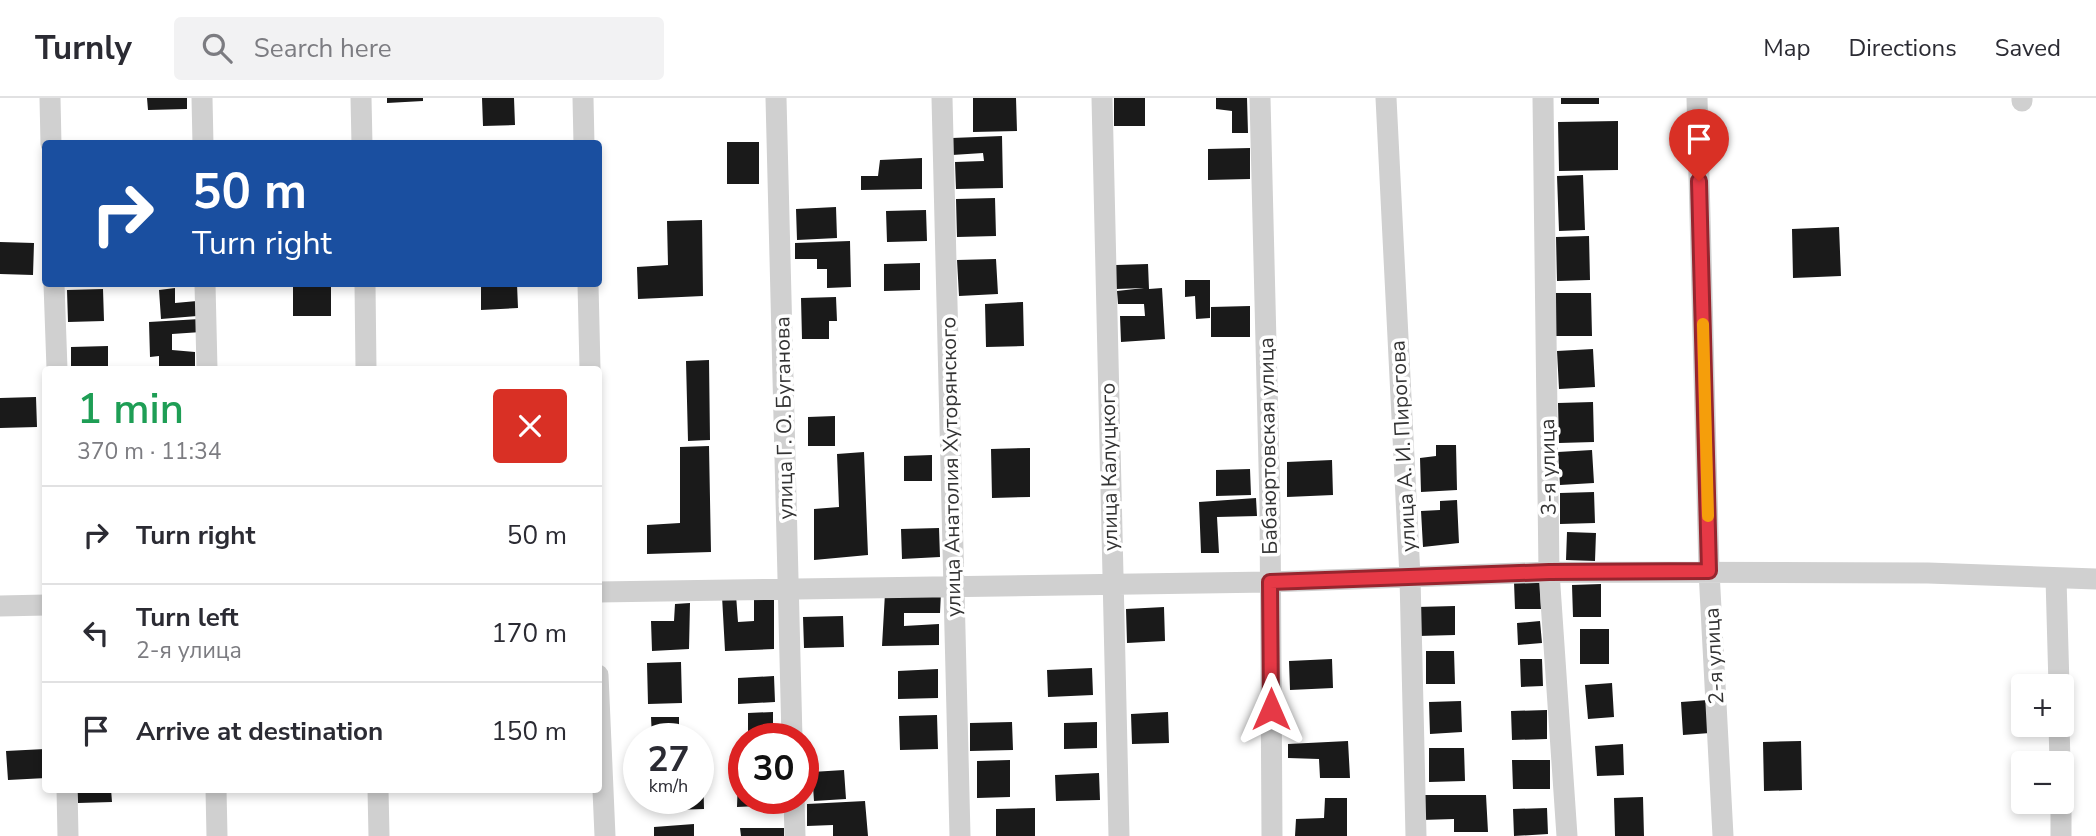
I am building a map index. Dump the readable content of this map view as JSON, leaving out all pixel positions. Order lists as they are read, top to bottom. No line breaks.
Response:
{"streets":{"street":["улица Г. О. Буганова","Бабаюртовская улица","улица А. И. Пирогова","улица Анатолия Хуторянского","улица Калуцкого","3-я улица","2-я улица"]},"page":{"header":"Turnly","search":"Search here","nav":["Map","Directions","Saved"],"turn":["50 m","Turn right"],"heading":["1 min","370 m · 11:34"],"list":[{"name":"Turn right","value":"50 m"},{"name":"Turn left","note":"2-я улица","value":"170 m"},{"name":"Arrive at destination","value":"150 m"}],"map_buttons":["+","−"],"speed":"27 km/h","limit":"30"}}
